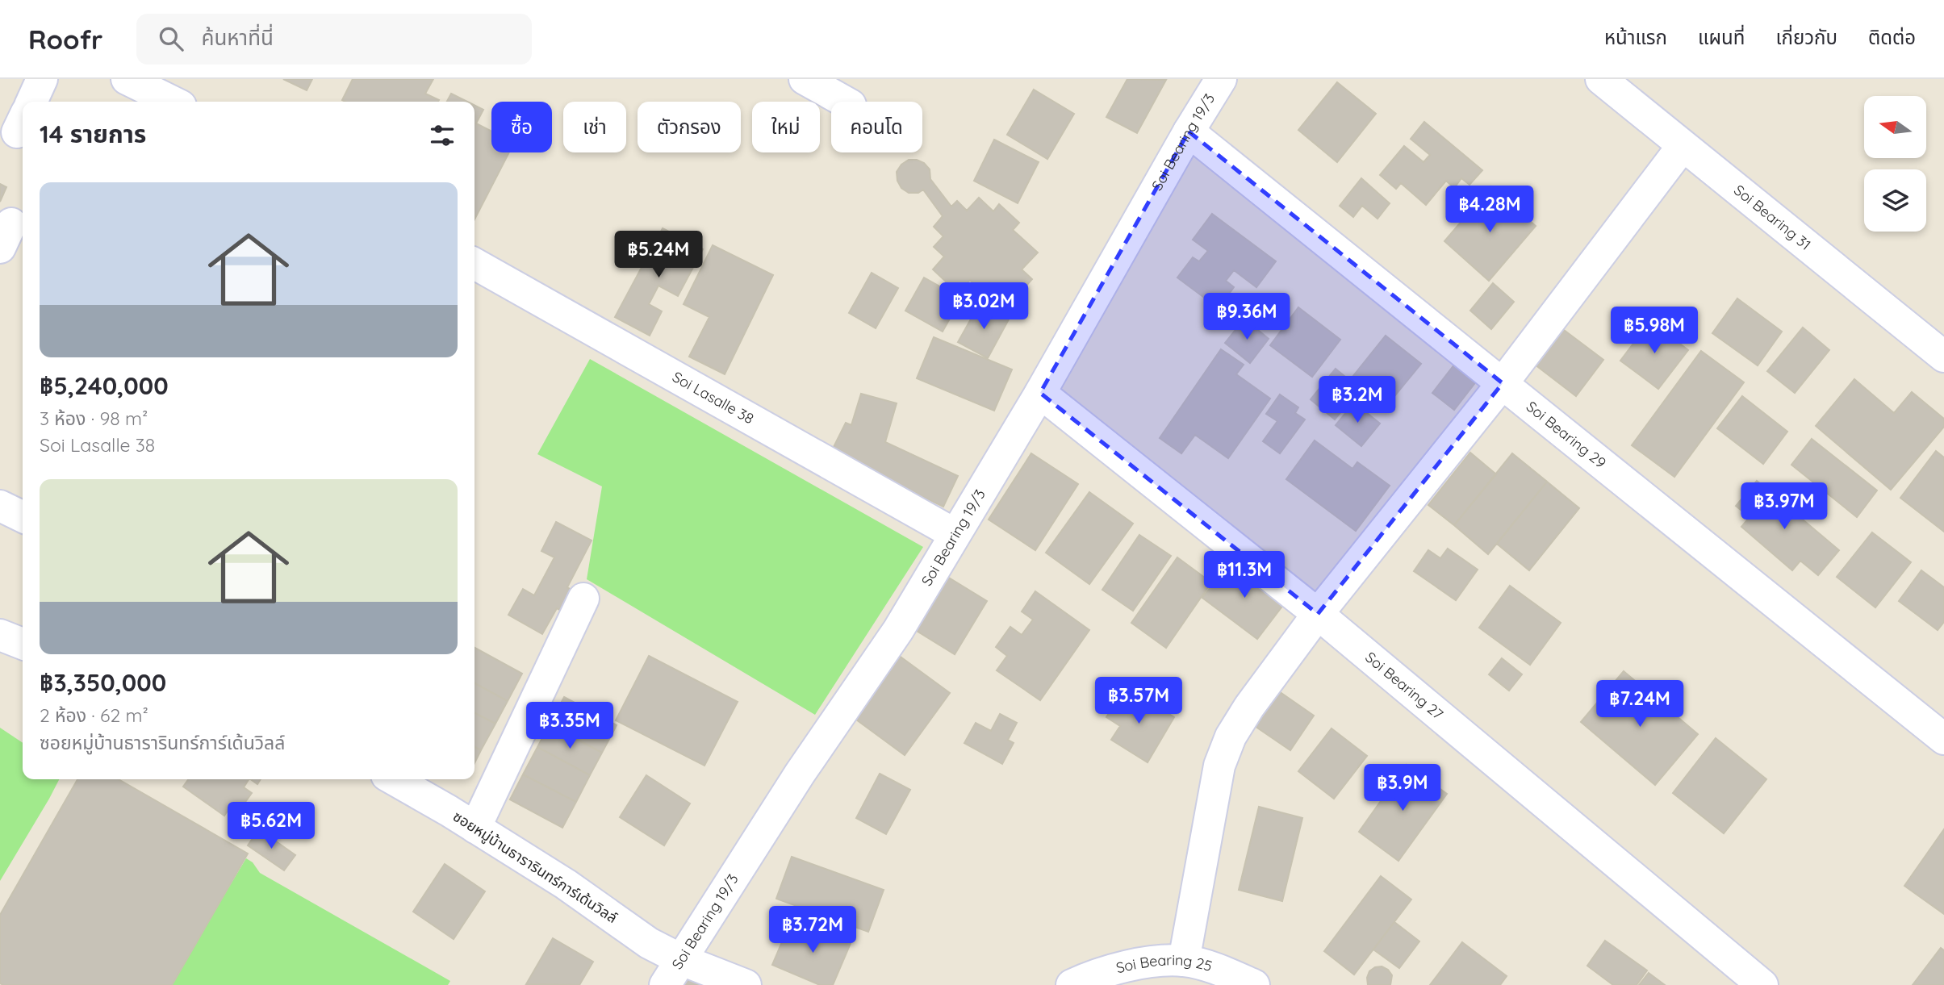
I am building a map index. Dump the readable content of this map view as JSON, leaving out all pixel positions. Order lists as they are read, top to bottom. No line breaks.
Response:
{"streets":{"street":["Soi Bearing 19/3","Soi Bearing 31","Soi Lasalle 38","Soi Bearing 29","Soi Bearing 27","ซอยหมู่บ้านธารารินทร์การ์เด้นวิลล์","Soi Bearing 25"]},"crossings":[["Soi Bearing 19/3","Soi Lasalle 38"],["Soi Bearing 19/3","Soi Bearing 29"],["Soi Bearing 19/3","Soi Bearing 27"],["Soi Bearing 19/3","ซอยหมู่บ้านธารารินทร์การ์เด้นวิลล์"]],"north":"left","page":{"header":"Roofr","search":"ค้นหาที่นี่","nav":["หน้าแรก","แผนที่","เกี่ยวกับ","ติดต่อ"],"chip":["ซื้อ","เช่า","ตัวกรอง","ใหม่","คอนโด"],"heading":"14 รายการ","list":[{"name":"฿5,240,000","note":"3 ห้อง · 98 m² · Soi Lasalle 38"},{"name":"฿3,350,000","note":"2 ห้อง · 62 m² · ซอยหมู่บ้านธารารินทร์การ์เด้นวิลล์"}],"price":["฿4.28M","฿5.24M","฿3.02M","฿9.36M","฿5.98M","฿3.2M","฿3.97M","฿11.3M","฿3.57M","฿7.24M","฿3.35M","฿3.9M","฿5.62M","฿3.72M"]}}
